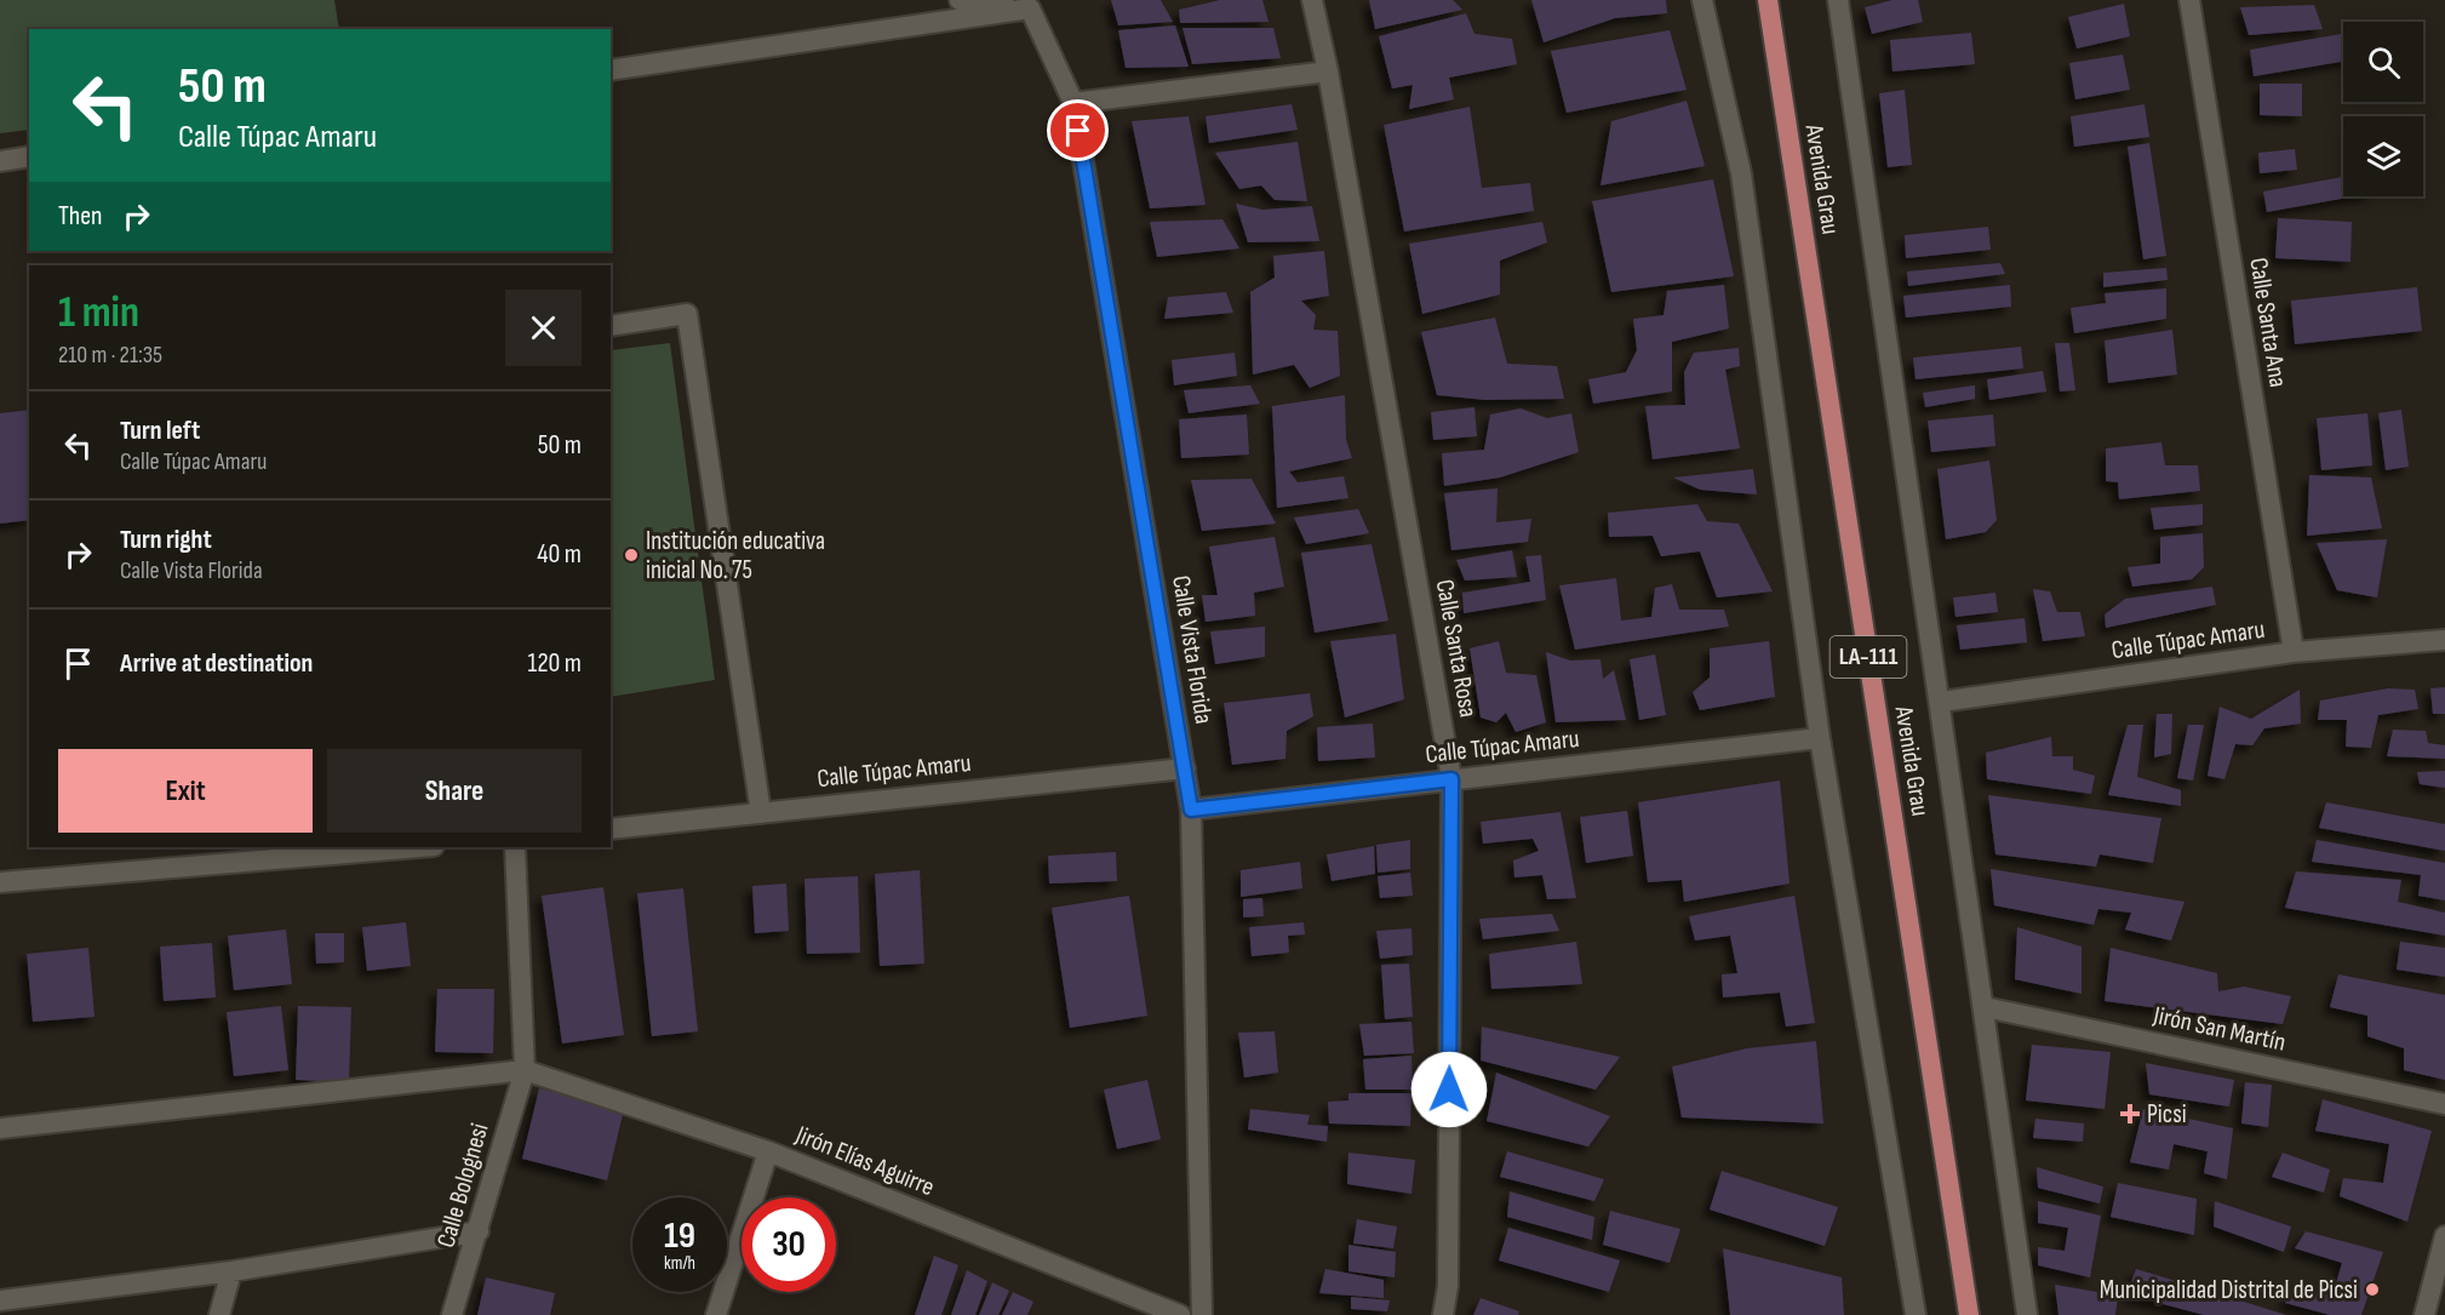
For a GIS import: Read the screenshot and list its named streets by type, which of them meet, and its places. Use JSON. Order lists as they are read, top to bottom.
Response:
{
  "streets": {
    "main road": ["Avenida Grau", "LA-111"],
    "street": [
      "Calle Santa Ana",
      "Calle Túpac Amaru",
      "Calle Santa Rosa",
      "Calle Vista Florida",
      "Jirón San Martín",
      "Jirón Elías Aguirre",
      "Calle Bolognesi"
    ]
  },
  "crossings": [
    ["Calle Santa Ana", "Calle Túpac Amaru"],
    ["Calle Túpac Amaru", "Calle Santa Rosa"],
    ["Calle Túpac Amaru", "Calle Vista Florida"],
    ["Jirón Elías Aguirre", "Calle Bolognesi"]
  ],
  "places": {
    "other": ["Institución educativa inicial No. 75", "Municipalidad Distrital de Picsi"],
    "health": ["Picsi"]
  },
  "page": {
    "turn": ["50 m", "Calle Túpac Amaru"],
    "then": "Then",
    "heading": ["1 min", "210 m · 21:35"],
    "list": [
      {
        "name": "Turn left",
        "note": "Calle Túpac Amaru",
        "value": "50 m"
      },
      {
        "name": "Turn right",
        "note": "Calle Vista Florida",
        "value": "40 m"
      },
      {
        "name": "Arrive at destination",
        "value": "120 m"
      }
    ],
    "buttons": ["Exit", "Share"],
    "speed": "19 km/h",
    "limit": "30"
  }
}
